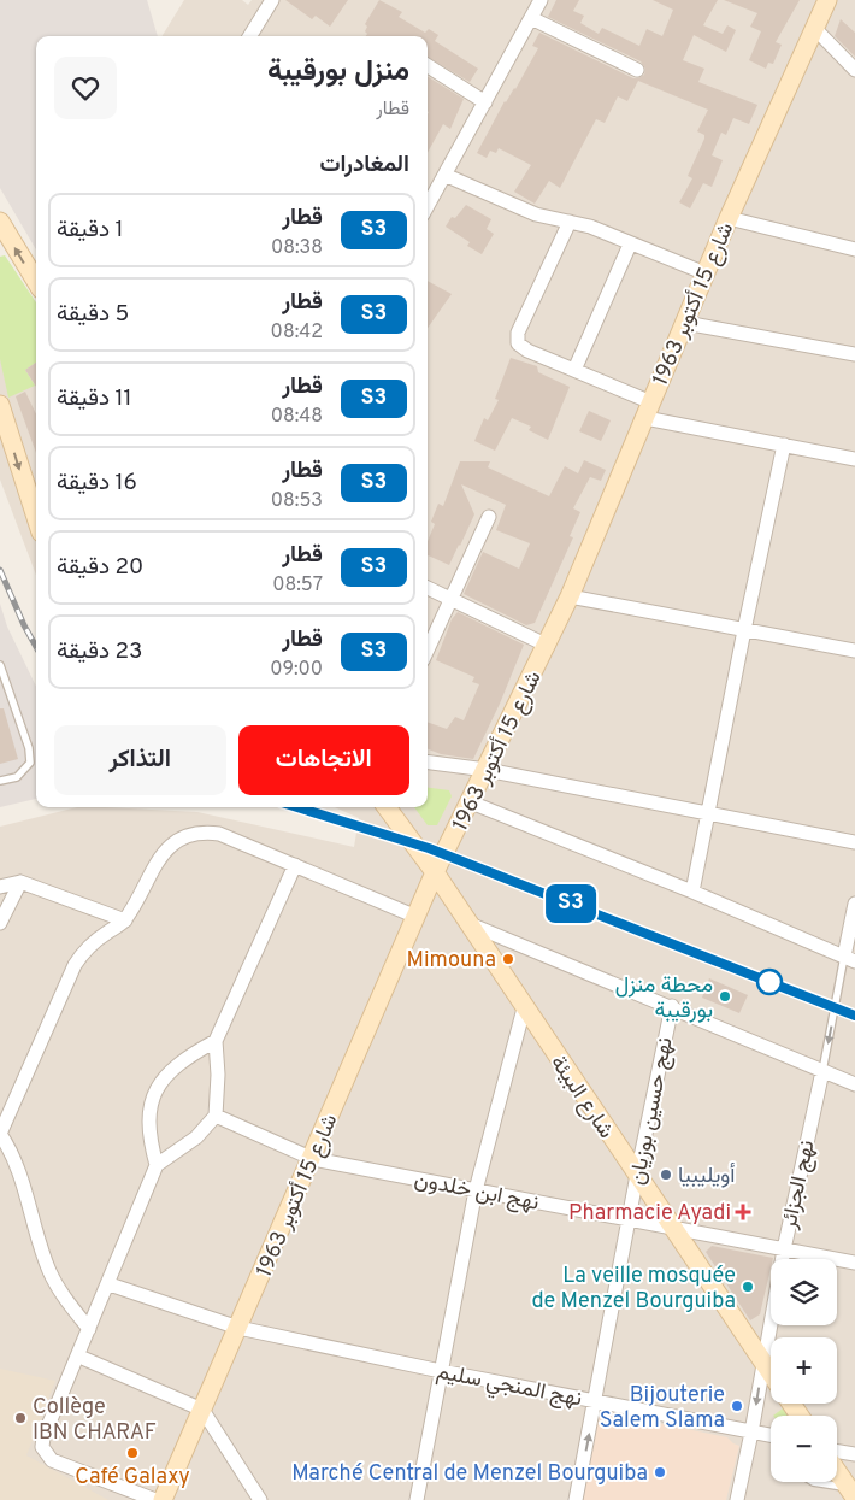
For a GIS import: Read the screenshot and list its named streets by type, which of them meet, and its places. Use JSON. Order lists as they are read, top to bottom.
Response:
{
  "streets": {
    "street": [
      "شارع 15 أكتوبر 1963",
      "شارع البيئة",
      "نهج حسين بوزيان",
      "نهج الجزائر",
      "نهج ابن خلدون",
      "نهج المنجي سليم"
    ]
  },
  "crossings": [
    ["شارع 15 أكتوبر 1963", "شارع البيئة"],
    ["شارع 15 أكتوبر 1963", "نهج ابن خلدون"],
    ["شارع 15 أكتوبر 1963", "نهج المنجي سليم"],
    ["شارع البيئة", "نهج حسين بوزيان"],
    ["شارع البيئة", "نهج الجزائر"],
    ["شارع البيئة", "نهج ابن خلدون"],
    ["نهج حسين بوزيان", "نهج ابن خلدون"],
    ["نهج حسين بوزيان", "نهج المنجي سليم"],
    ["نهج الجزائر", "نهج ابن خلدون"],
    ["نهج الجزائر", "نهج المنجي سليم"]
  ],
  "places": {
    "other": [
      "Mimouna",
      "محطة منزل بورقيبة",
      "أويليبيا",
      "La veille mosquée de Menzel Bourguiba",
      "Bijouterie Salem Slama",
      "Collège IBN CHARAF",
      "Café Galaxy",
      "Marché Central de Menzel Bourguiba"
    ],
    "health": ["Pharmacie Ayadi"]
  },
  "page": {
    "on_map": "S3",
    "heading": [
      ["منزل بورقيبة", "قطار"],
      "المغادرات"
    ],
    "list": [
      {
        "mark": "S3",
        "name": "قطار",
        "note": "08:38",
        "value": "1 دقيقة"
      },
      {
        "mark": "S3",
        "name": "قطار",
        "note": "08:42",
        "value": "5 دقيقة"
      },
      {
        "mark": "S3",
        "name": "قطار",
        "note": "08:48",
        "value": "11 دقيقة"
      },
      {
        "mark": "S3",
        "name": "قطار",
        "note": "08:53",
        "value": "16 دقيقة"
      },
      {
        "mark": "S3",
        "name": "قطار",
        "note": "08:57",
        "value": "20 دقيقة"
      },
      {
        "mark": "S3",
        "name": "قطار",
        "note": "09:00",
        "value": "23 دقيقة"
      }
    ],
    "buttons": ["الاتجاهات", "التذاكر"],
    "map_buttons": ["+", "−"]
  }
}
